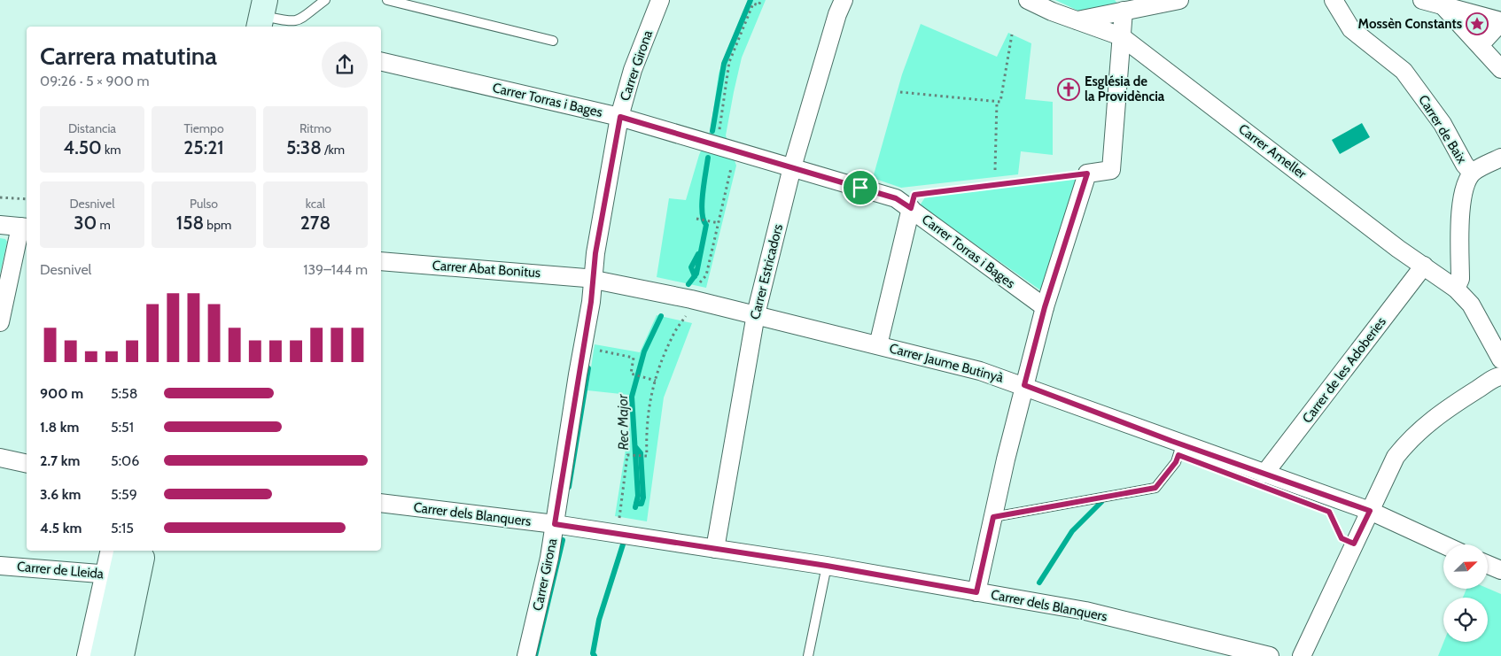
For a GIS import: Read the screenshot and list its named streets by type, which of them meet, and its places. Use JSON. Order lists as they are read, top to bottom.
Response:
{
  "streets": {
    "street": [
      "Carrer Girona",
      "Carrer Torras i Bages",
      "Carrer de Baix",
      "Carrer Ameller",
      "Carrer Abat Bonitus",
      "Carrer Estricadors",
      "Carrer Jaume Butinyà",
      "Carrer de les Adoberies",
      "Carrer dels Blanquers",
      "Carrer de Lleida"
    ]
  },
  "crossings": [
    ["Carrer Girona", "Carrer Torras i Bages"],
    ["Carrer Girona", "Carrer Abat Bonitus"],
    ["Carrer Girona", "Carrer Jaume Butinyà"],
    ["Carrer Girona", "Carrer dels Blanquers"],
    ["Carrer Torras i Bages", "Carrer Estricadors"],
    ["Carrer de Baix", "Carrer Ameller"],
    ["Carrer Ameller", "Carrer de les Adoberies"],
    ["Carrer Abat Bonitus", "Carrer Jaume Butinyà"],
    ["Carrer Estricadors", "Carrer Jaume Butinyà"],
    ["Carrer Estricadors", "Carrer dels Blanquers"],
    ["Carrer Jaume Butinyà", "Carrer de les Adoberies"]
  ],
  "water": ["Rec Major"],
  "places": {
    "place": ["Mossèn Constants"],
    "church": ["Església de la Providència"]
  },
  "north": "top right",
  "page": {
    "heading": ["Carrera matutina", "09:26 · 5 × 900 m"],
    "stats": [
      ["Distancia", "4.50 km"],
      ["Tiempo", "25:21"],
      ["Ritmo", "5:38 /km"],
      ["Desnivel", "30 m"],
      ["Pulso", "158 bpm"],
      ["kcal", "278"]
    ],
    "chart": ["Desnivel", "139–144 m"],
    "list": [
      {
        "name": "900 m",
        "note": "5:58"
      },
      {
        "name": "1.8 km",
        "note": "5:51"
      },
      {
        "name": "2.7 km",
        "note": "5:06"
      },
      {
        "name": "3.6 km",
        "note": "5:59"
      },
      {
        "name": "4.5 km",
        "note": "5:15"
      }
    ]
  }
}
